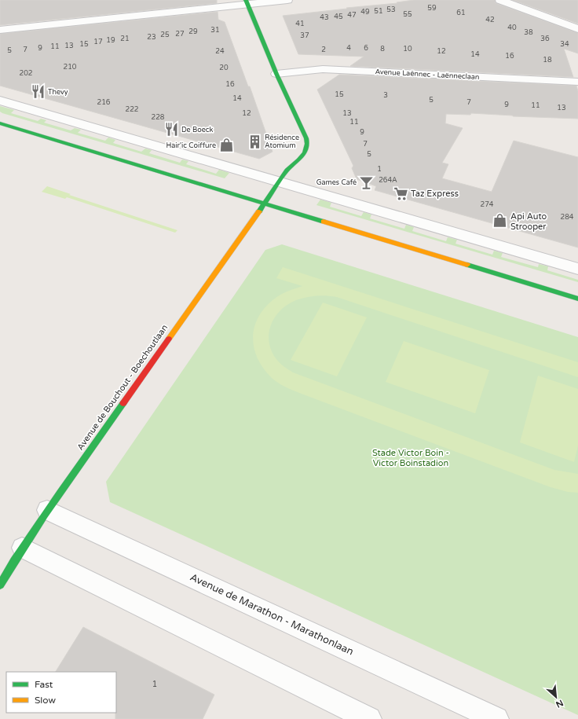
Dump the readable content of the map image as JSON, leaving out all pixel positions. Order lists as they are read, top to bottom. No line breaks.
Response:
{"streets":{"street":["Avenue Laënnec - Laënneclaan","Avenue de Bouchout - Boechoutlaan","Avenue de Marathon - Marathonlaan"]},"crossings":[["Avenue Laënnec - Laënneclaan","Avenue de Bouchout - Boechoutlaan"],["Avenue de Bouchout - Boechoutlaan","Avenue de Marathon - Marathonlaan"]],"parks":["Stade Victor Boin - Victor Boinstadion"],"places":{"restaurant":["Thevy","De Boeck"],"building":["Résidence Atomium"],"shop":["Hair'ic Coiffure","Api Auto Strooper"],"bar":["Games Café"],"supermarket":["Taz Express"]},"house_numbers":["59","53","51","49","61","55","47","45","43","42","41","40","31","29","38","27","25","37","23","21","36","19","17","15","34","13","11","9","4","6","8","10","7","2","5","24","12","14","16","18","210","20","202","16","15","3","14","5","216","7","9","11","13","222","12","13","228","11","9","7","5","1","264A","274","284","1"],"legend":["Fast","Slow"],"north":"bottom right"}
